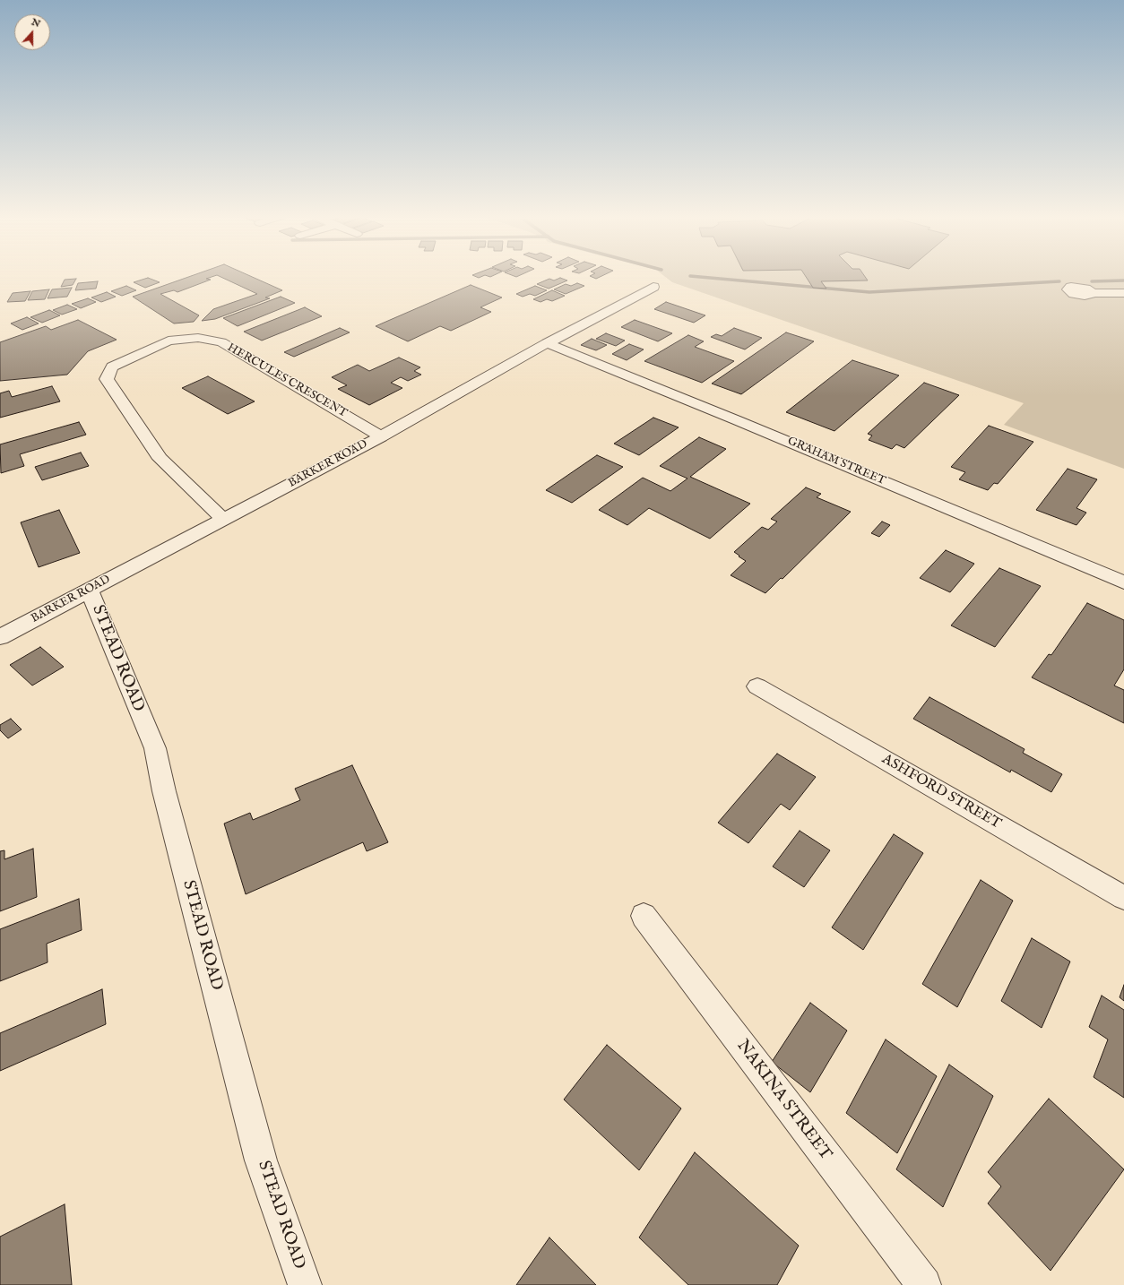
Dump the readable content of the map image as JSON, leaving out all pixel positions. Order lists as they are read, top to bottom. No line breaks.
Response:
{"streets":{"street":["HERCULES CRESCENT","GRAHAM STREET","BARKER ROAD","STEAD ROAD","ASHFORD STREET","NAKINA STREET"]},"crossings":[["HERCULES CRESCENT","BARKER ROAD"],["GRAHAM STREET","BARKER ROAD"],["BARKER ROAD","STEAD ROAD"]],"north":"top"}
